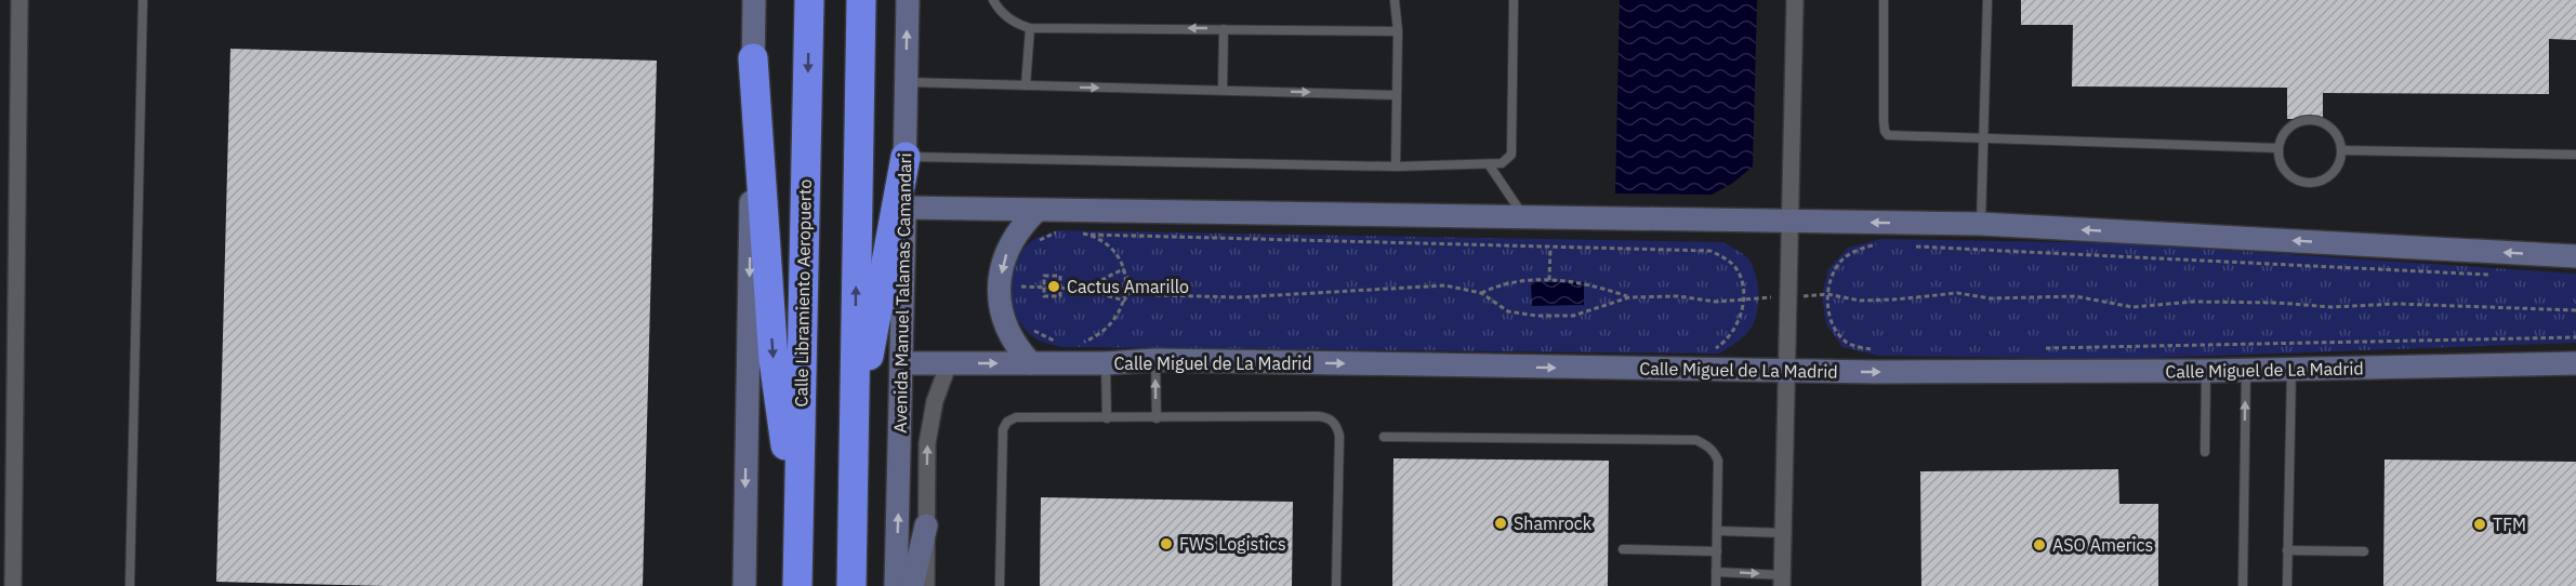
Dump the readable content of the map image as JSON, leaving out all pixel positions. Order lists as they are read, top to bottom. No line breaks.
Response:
{"streets":{"highway":["Calle Libramiento Aeropuerto"],"street":["Avenida Manuel Talamas Camandari","Calle Miguel de La Madrid"]},"crossings":[["Avenida Manuel Talamas Camandari","Calle Miguel de La Madrid"]],"places":["Cactus Amarillo","Shamrock","TFM","FWS Logistics","ASO Americs"]}
